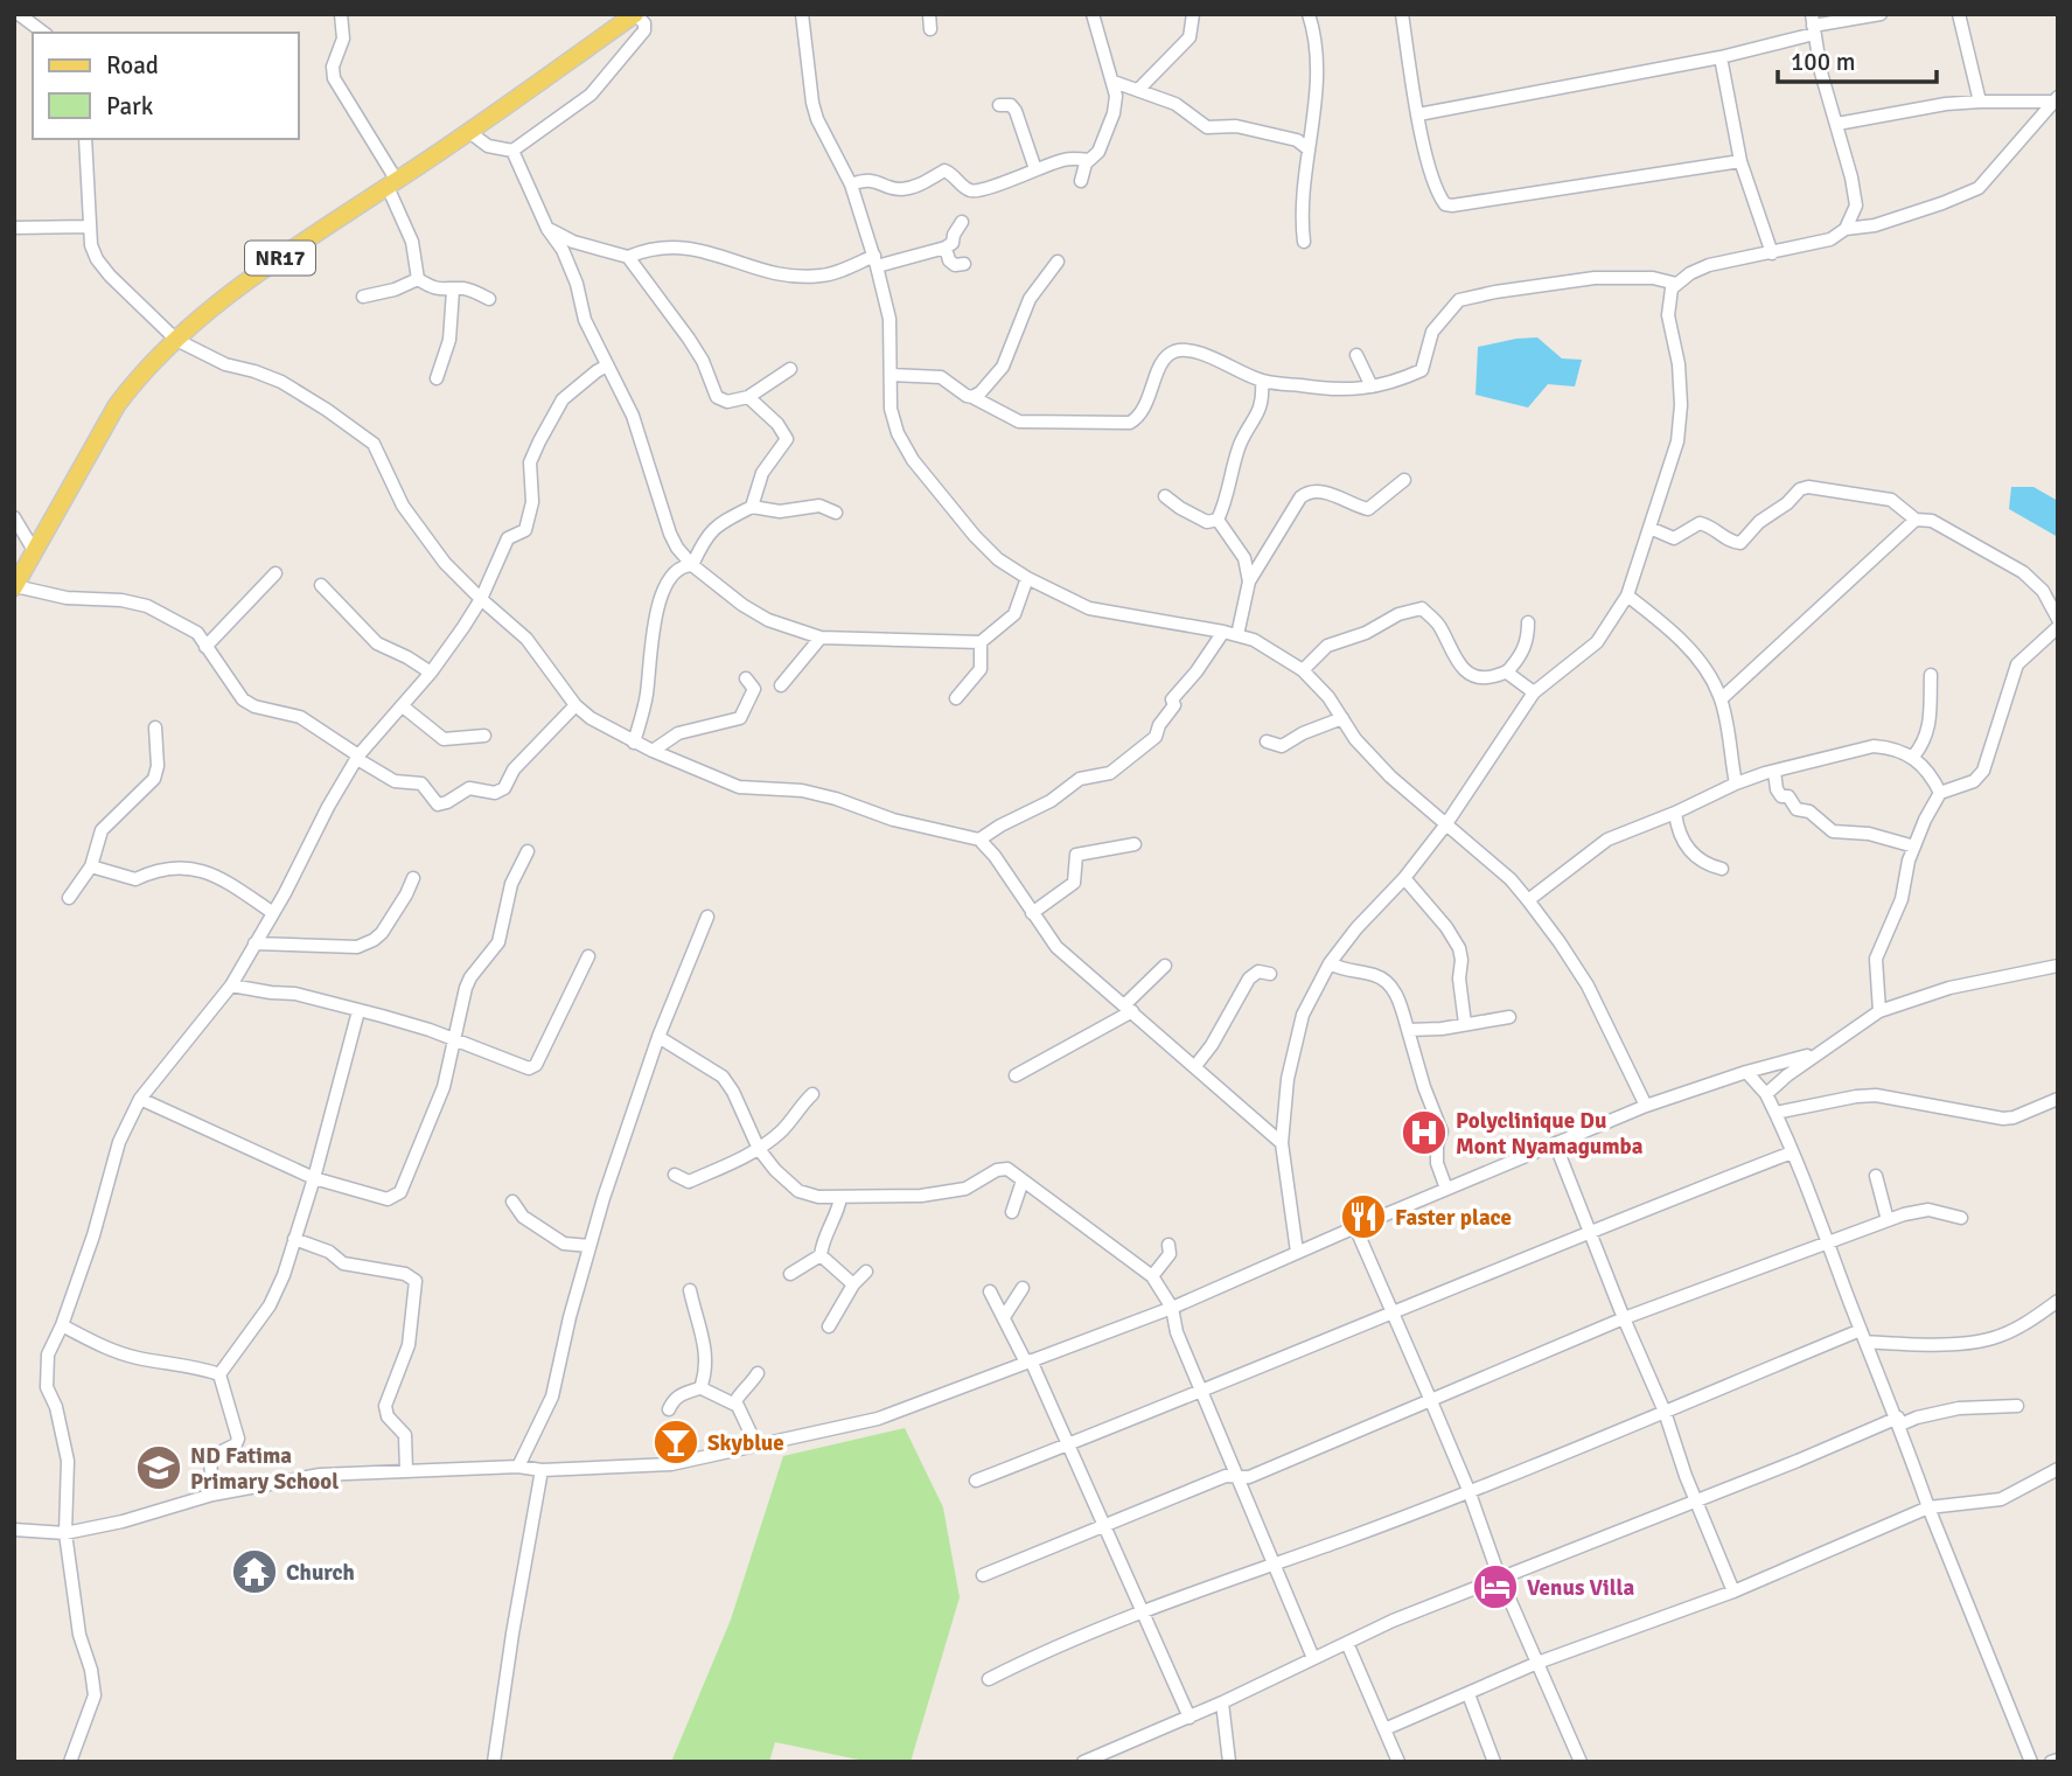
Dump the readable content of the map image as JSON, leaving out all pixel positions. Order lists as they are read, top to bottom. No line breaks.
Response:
{"streets":{"main road":["NR17"]},"places":{"hospital":["Polyclinique Du Mont Nyamagumba"],"restaurant":["Faster place"],"bar":["Skyblue"],"school or university":["ND Fatima Primary School"],"temple":["Church"],"hotel":["Venus Villa"]},"legend":["Road","Park"],"scale_bar":"100 m"}
